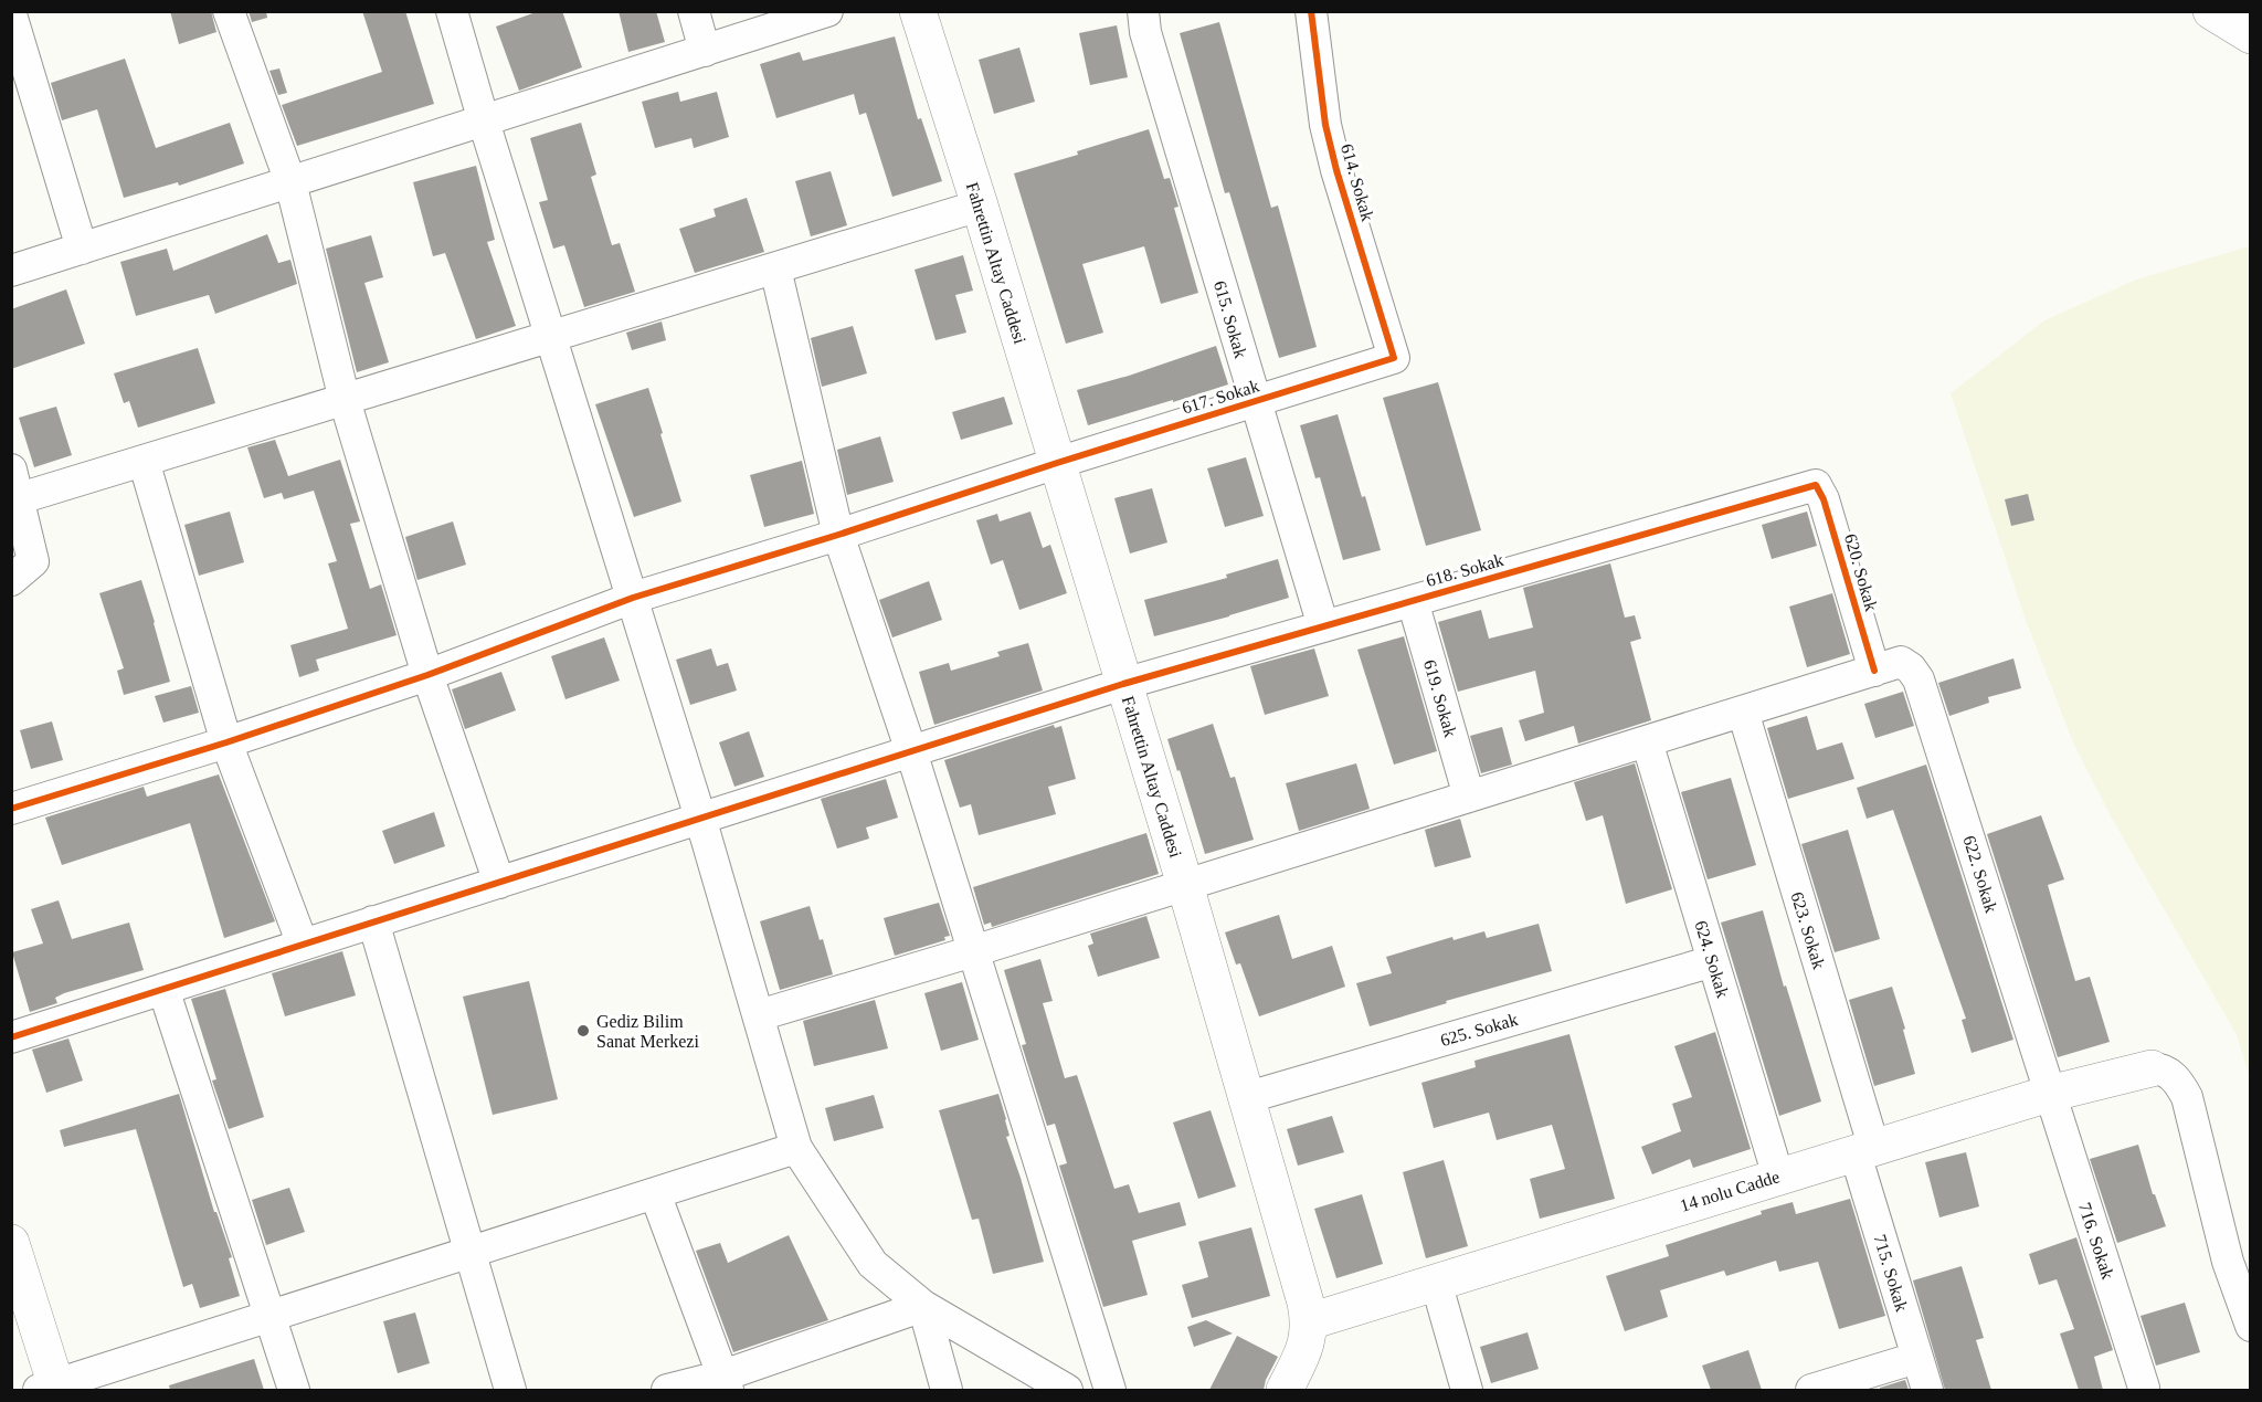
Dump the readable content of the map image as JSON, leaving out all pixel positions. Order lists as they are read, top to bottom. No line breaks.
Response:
{"streets":{"street":["614. Sokak","Fahrettin Altay Caddesi","615. Sokak","617. Sokak","618. Sokak","620. Sokak","619. Sokak","622. Sokak","623. Sokak","624. Sokak","625. Sokak","14 nolu Cadde","716. Sokak","715. Sokak"]},"crossings":[["614. Sokak","617. Sokak"],["Fahrettin Altay Caddesi","617. Sokak"],["Fahrettin Altay Caddesi","618. Sokak"],["Fahrettin Altay Caddesi","625. Sokak"],["Fahrettin Altay Caddesi","14 nolu Cadde"],["615. Sokak","617. Sokak"],["615. Sokak","618. Sokak"],["618. Sokak","620. Sokak"],["618. Sokak","619. Sokak"],["620. Sokak","622. Sokak"],["622. Sokak","14 nolu Cadde"],["622. Sokak","716. Sokak"],["623. Sokak","14 nolu Cadde"],["623. Sokak","715. Sokak"],["624. Sokak","625. Sokak"],["624. Sokak","14 nolu Cadde"],["14 nolu Cadde","716. Sokak"],["14 nolu Cadde","715. Sokak"]],"places":["Gediz Bilim Sanat Merkezi"]}
